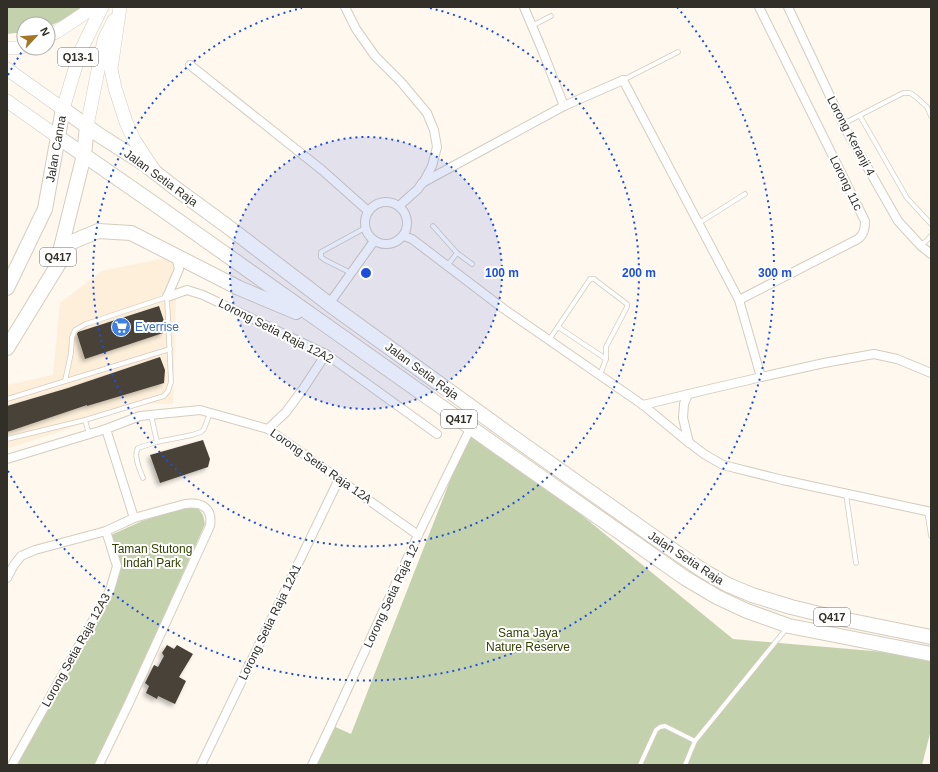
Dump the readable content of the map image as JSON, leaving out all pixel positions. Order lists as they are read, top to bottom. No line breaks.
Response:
{"streets":{"highway":["Jalan Canna","Jalan Setia Raja","Q417"],"main road":["Q13-1"],"street":["Lorong Keranji 4","Lorong 11c","Lorong Setia Raja 12A2","Lorong Setia Raja 12A","Lorong Setia Raja 12","Lorong Setia Raja 12A1","Lorong Setia Raja 12A3"]},"crossings":[["Jalan Canna","Q417"],["Jalan Setia Raja","Q417"],["Jalan Setia Raja","Lorong Setia Raja 12"],["Lorong Setia Raja 12A","Lorong Setia Raja 12"],["Lorong Setia Raja 12A","Lorong Setia Raja 12A1"]],"parks":["Taman Stutong Indah Park","Sama Jaya Nature Reserve"],"places":{"supermarket":["Everrise"]},"north":"top right","rings":["100 m","200 m","300 m"]}
